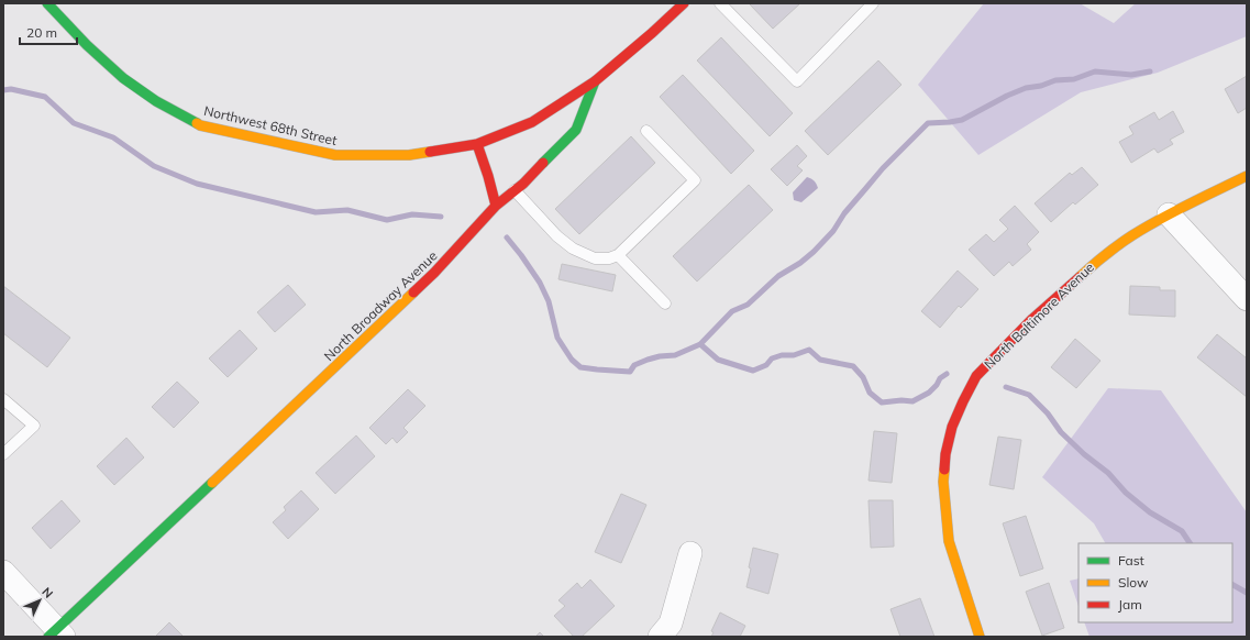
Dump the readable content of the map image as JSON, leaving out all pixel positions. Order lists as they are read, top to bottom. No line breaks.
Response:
{"streets":{"street":["Northwest 68th Street","North Broadway Avenue","North Baltimore Avenue"]},"legend":["Fast","Slow","Jam"],"scale_bar":"20 m","north":"top right"}
